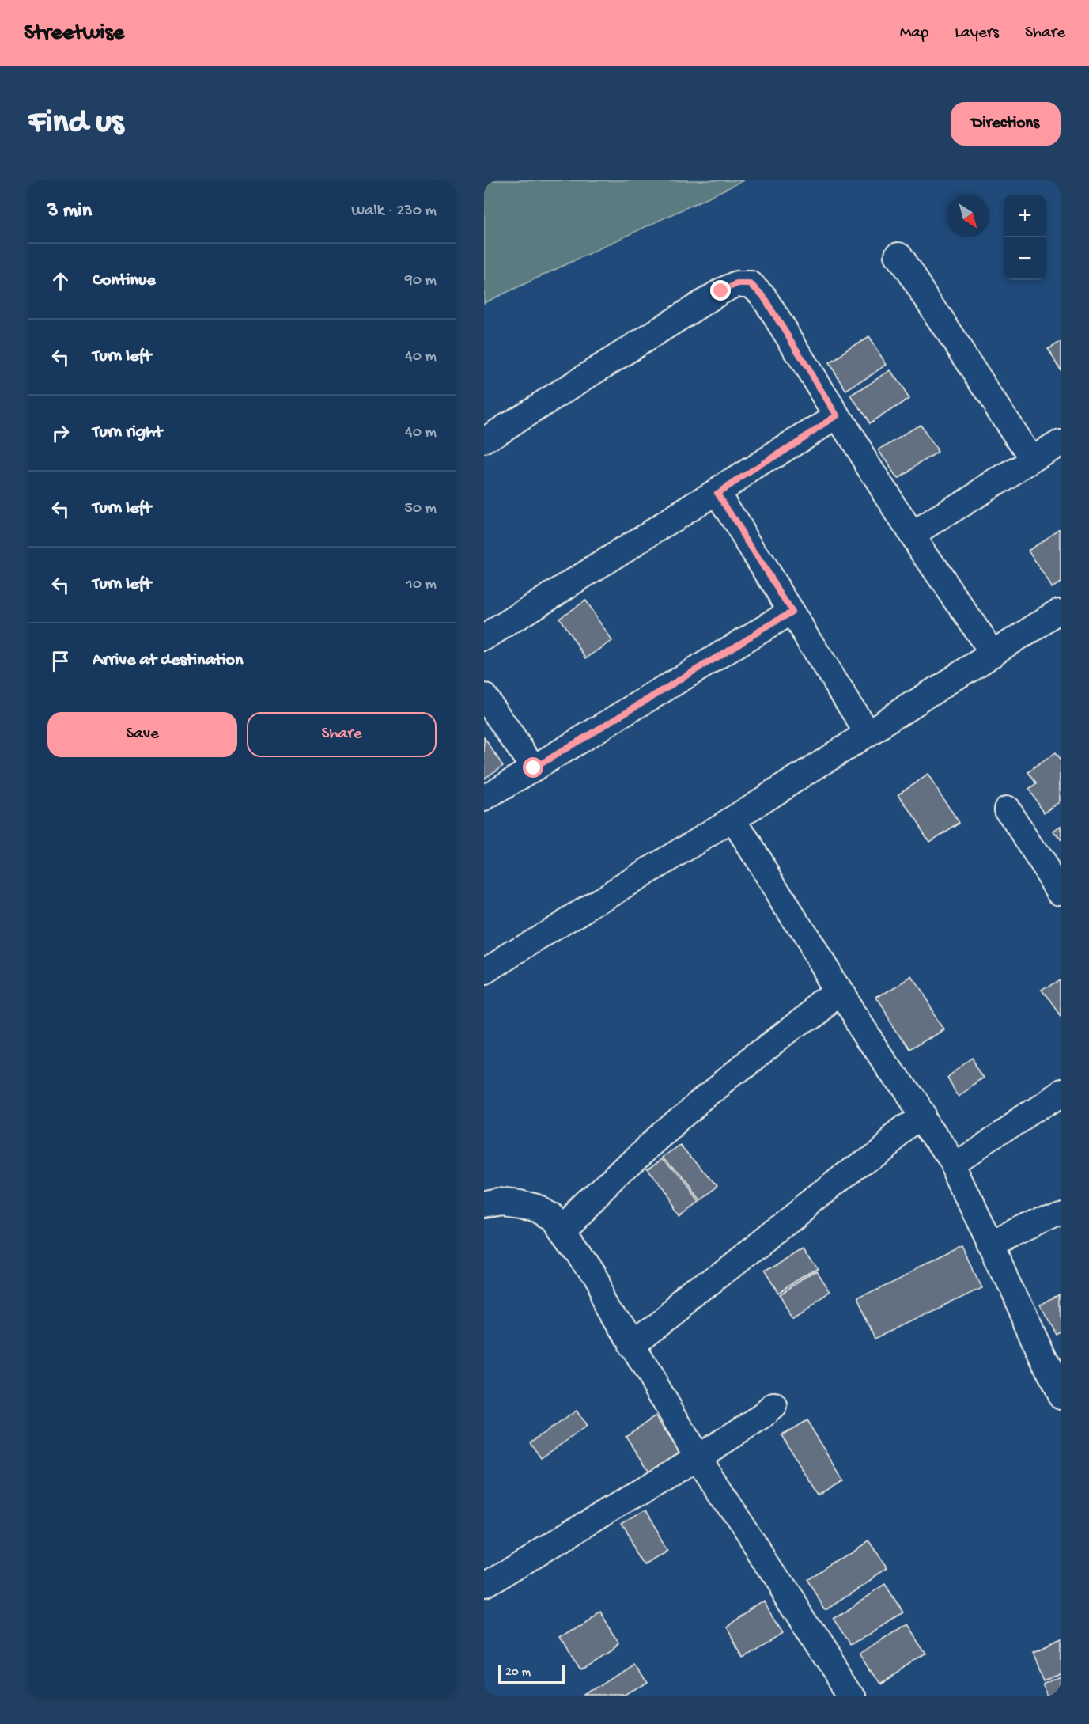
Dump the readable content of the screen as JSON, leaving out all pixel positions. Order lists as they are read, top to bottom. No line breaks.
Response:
{"scale_bar":"20 m","north":"bottom right","page":{"header":"Streetwise","nav":["Map","Layers","Share"],"buttons":["Directions",["Save","Share"]],"title":"Find us","heading":["3 min","Walk · 230 m"],"map_buttons":["+","−"],"list":[["Continue","90 m"],["Turn left","40 m"],["Turn right","40 m"],["Turn left","50 m"],["Turn left","10 m"],"Arrive at destination"],"scale":"20 m"}}
